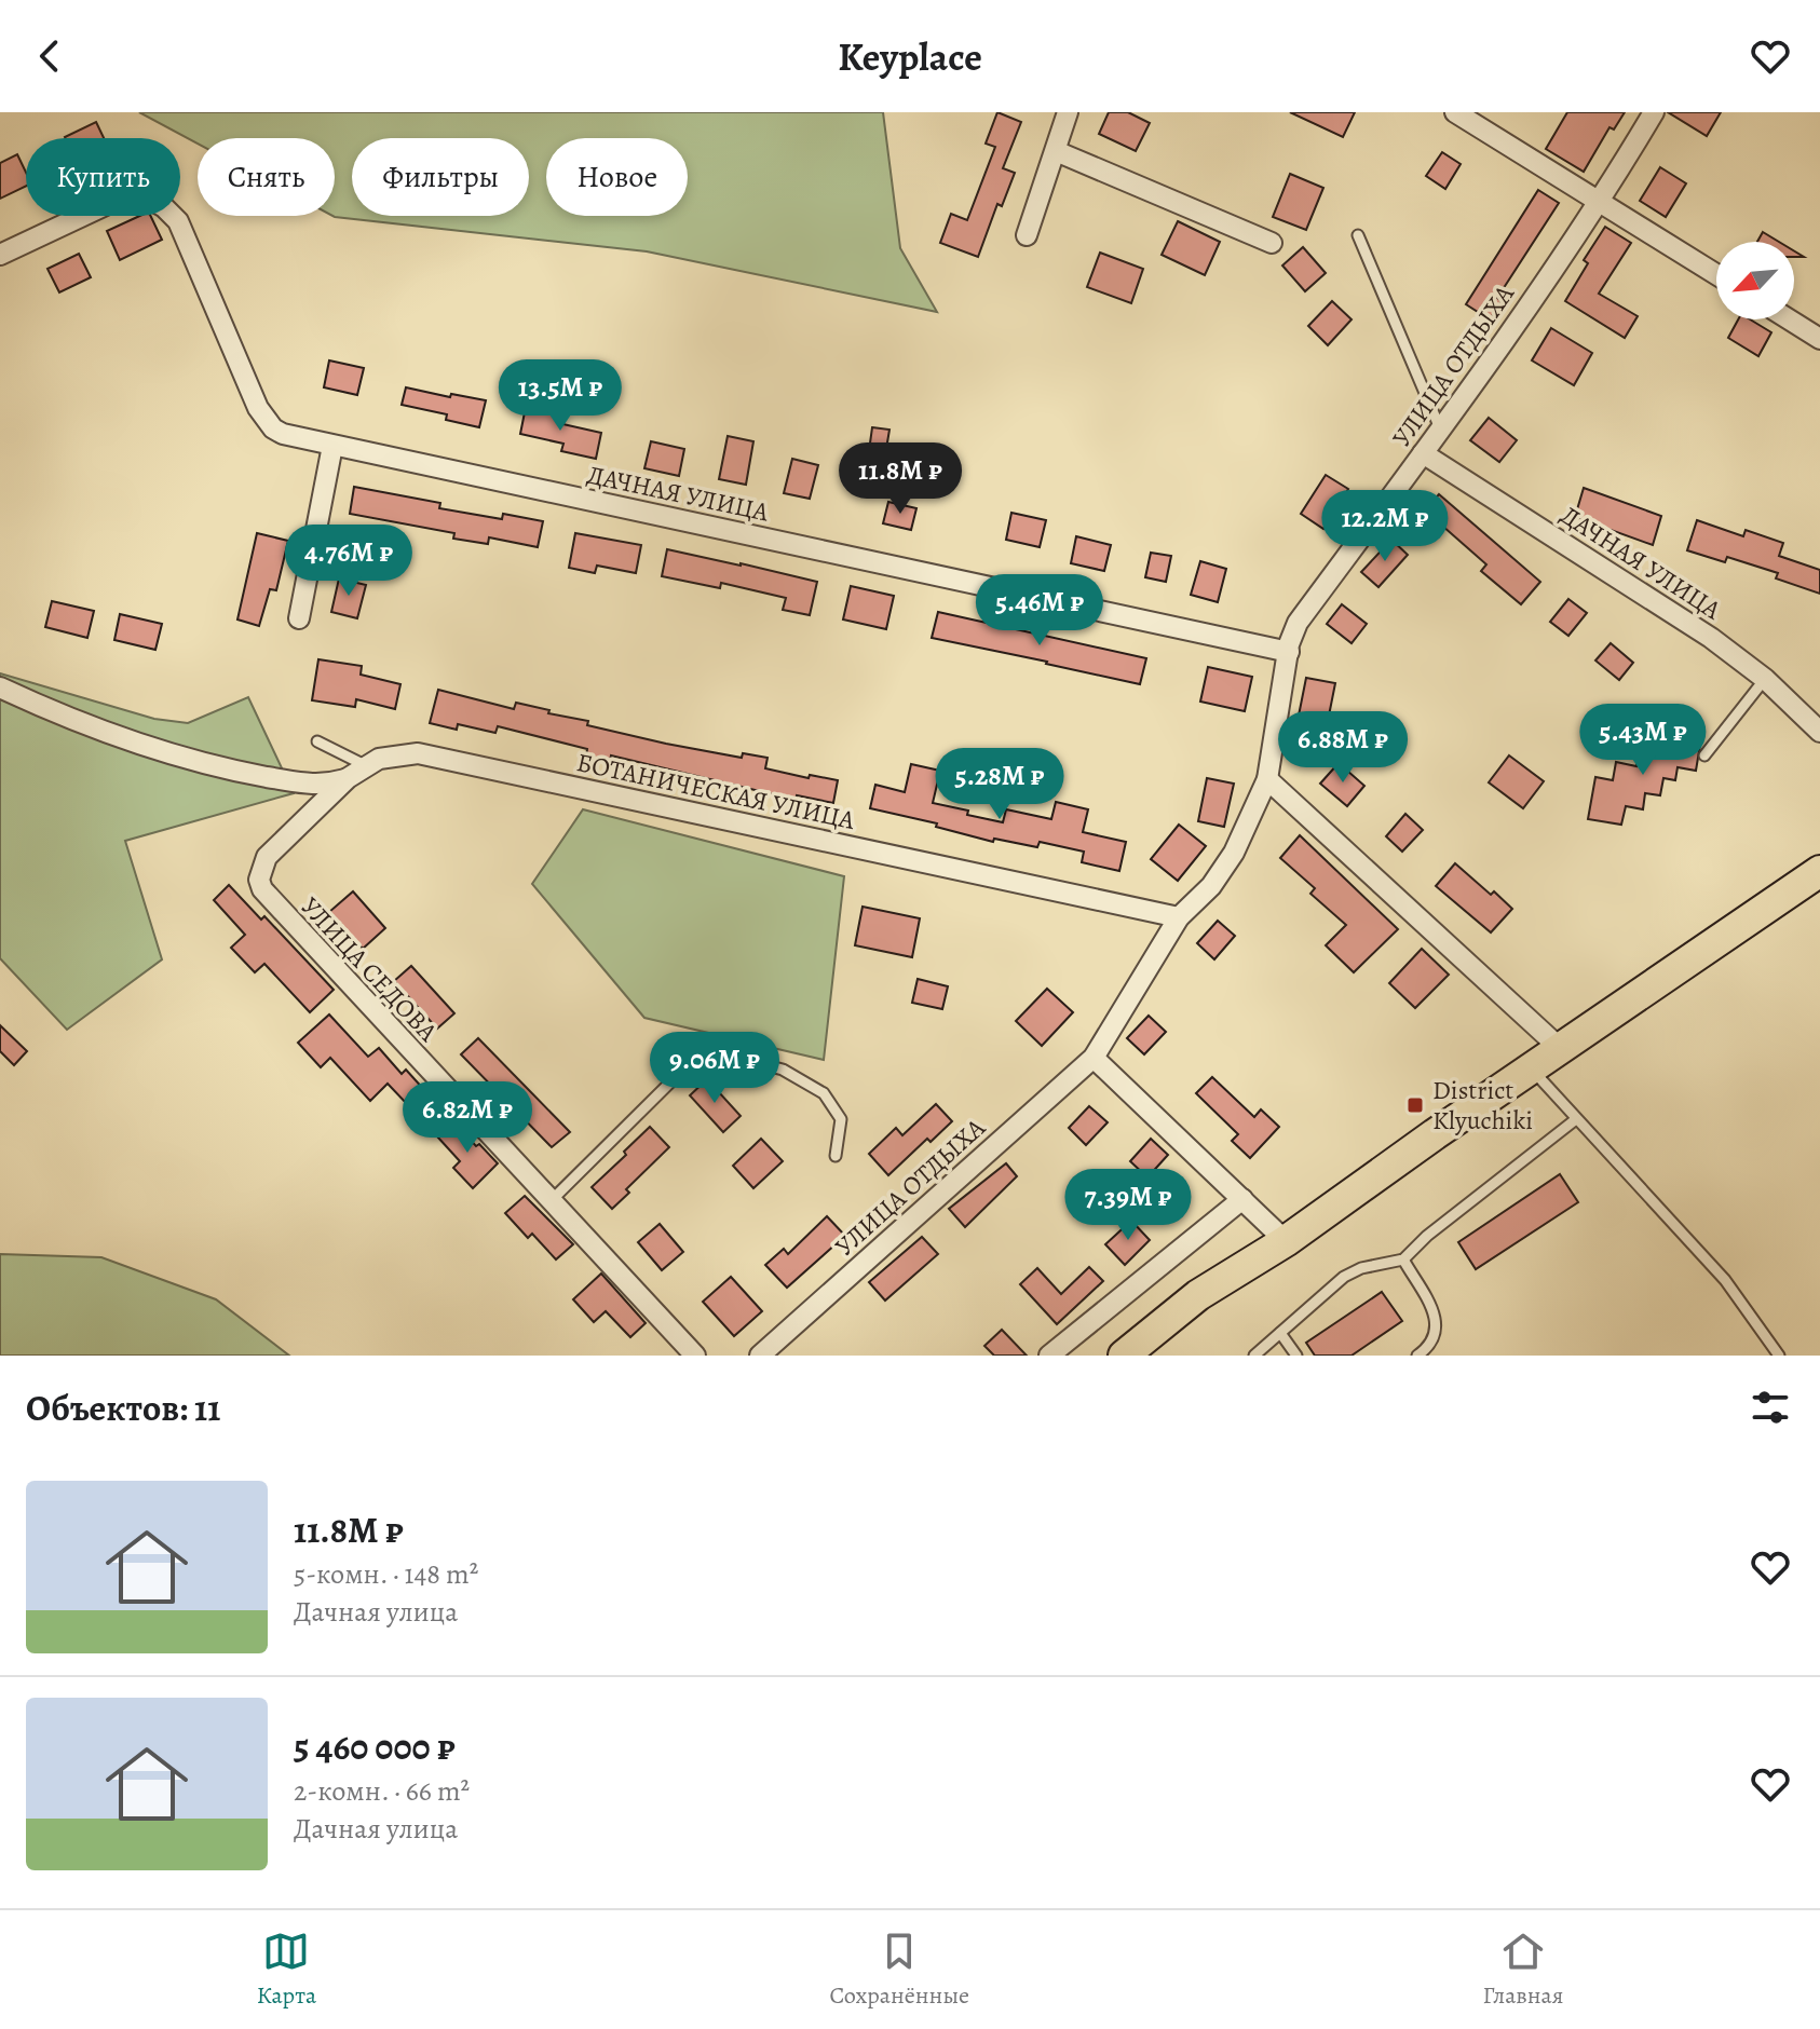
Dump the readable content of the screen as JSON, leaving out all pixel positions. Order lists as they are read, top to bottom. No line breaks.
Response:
{"streets":{"street":["УЛИЦА ОТДЫХА","ДАЧНАЯ УЛИЦА","БОТАНИЧЕСКАЯ УЛИЦА","УЛИЦА СЕДОВА"]},"crossings":[["УЛИЦА ОТДЫХА","ДАЧНАЯ УЛИЦА"],["УЛИЦА ОТДЫХА","БОТАНИЧЕСКАЯ УЛИЦА"],["БОТАНИЧЕСКАЯ УЛИЦА","УЛИЦА СЕДОВА"]],"places":{"transit":["District Klyuchiki"]},"north":"bottom left","page":{"header":"Keyplace","chip":["Купить","Снять","Фильтры","Новое"],"price":["13.5M ₽","11.8M ₽","12.2M ₽","4.76M ₽","5.46M ₽","5.43M ₽","6.88M ₽","5.28M ₽","9.06M ₽","6.82M ₽","7.39M ₽"],"heading":"Объектов: 11","list":[{"name":"11.8M ₽","note":"5-комн. · 148 m² · Дачная улица"},{"name":"5 460 000 ₽","note":"2-комн. · 66 m² · Дачная улица"}],"tabs":["Карта","Сохранённые","Главная"]}}
